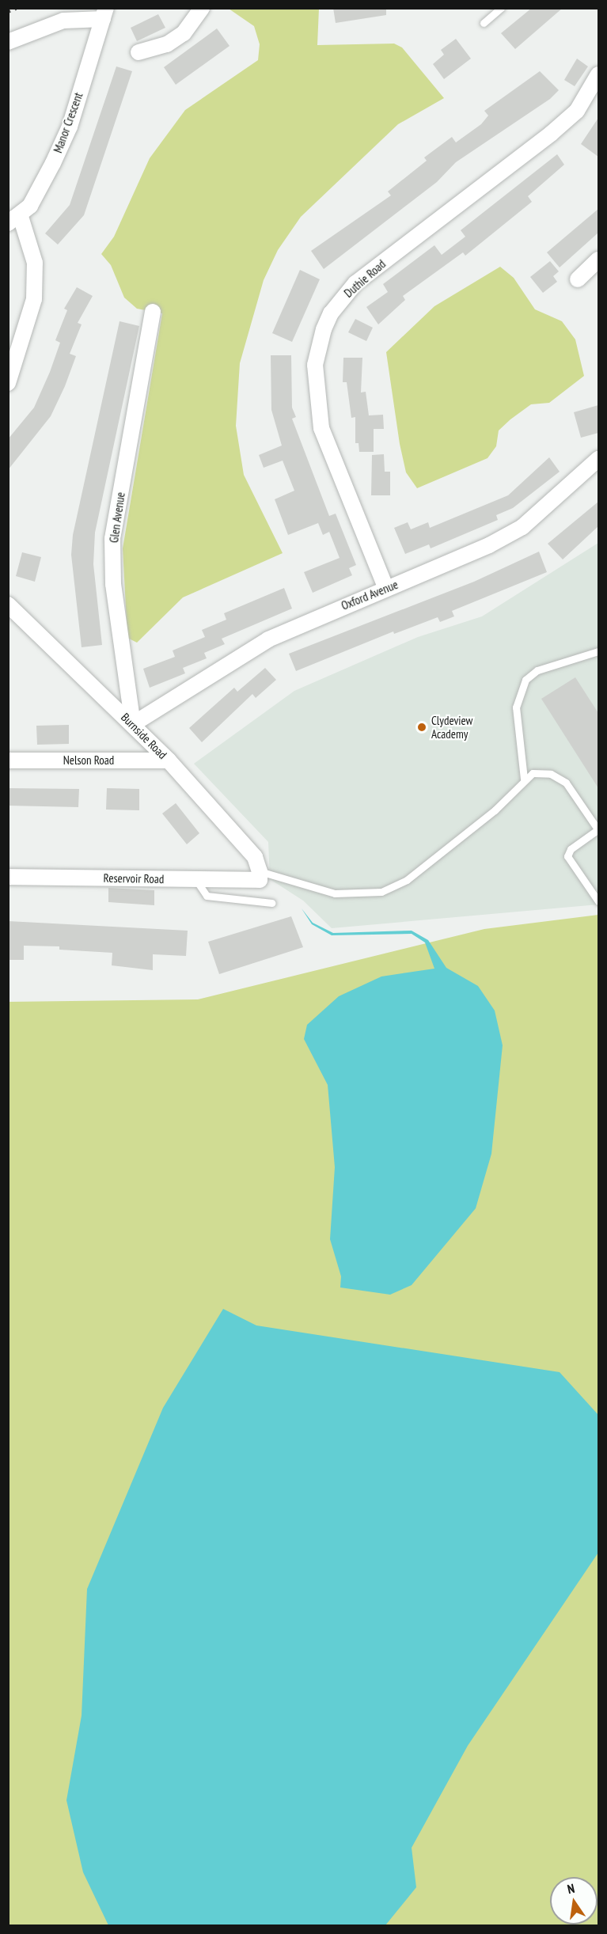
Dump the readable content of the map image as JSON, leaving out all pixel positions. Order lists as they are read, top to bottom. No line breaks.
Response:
{"streets":{"street":["Manor Crescent","Duthie Road","Glen Avenue","Oxford Avenue","Burnside Road","Nelson Road","Reservoir Road"]},"crossings":[["Duthie Road","Oxford Avenue"],["Glen Avenue","Oxford Avenue"],["Glen Avenue","Burnside Road"],["Oxford Avenue","Burnside Road"],["Burnside Road","Nelson Road"],["Burnside Road","Reservoir Road"]],"places":["Clydeview Academy"],"north":"top"}
